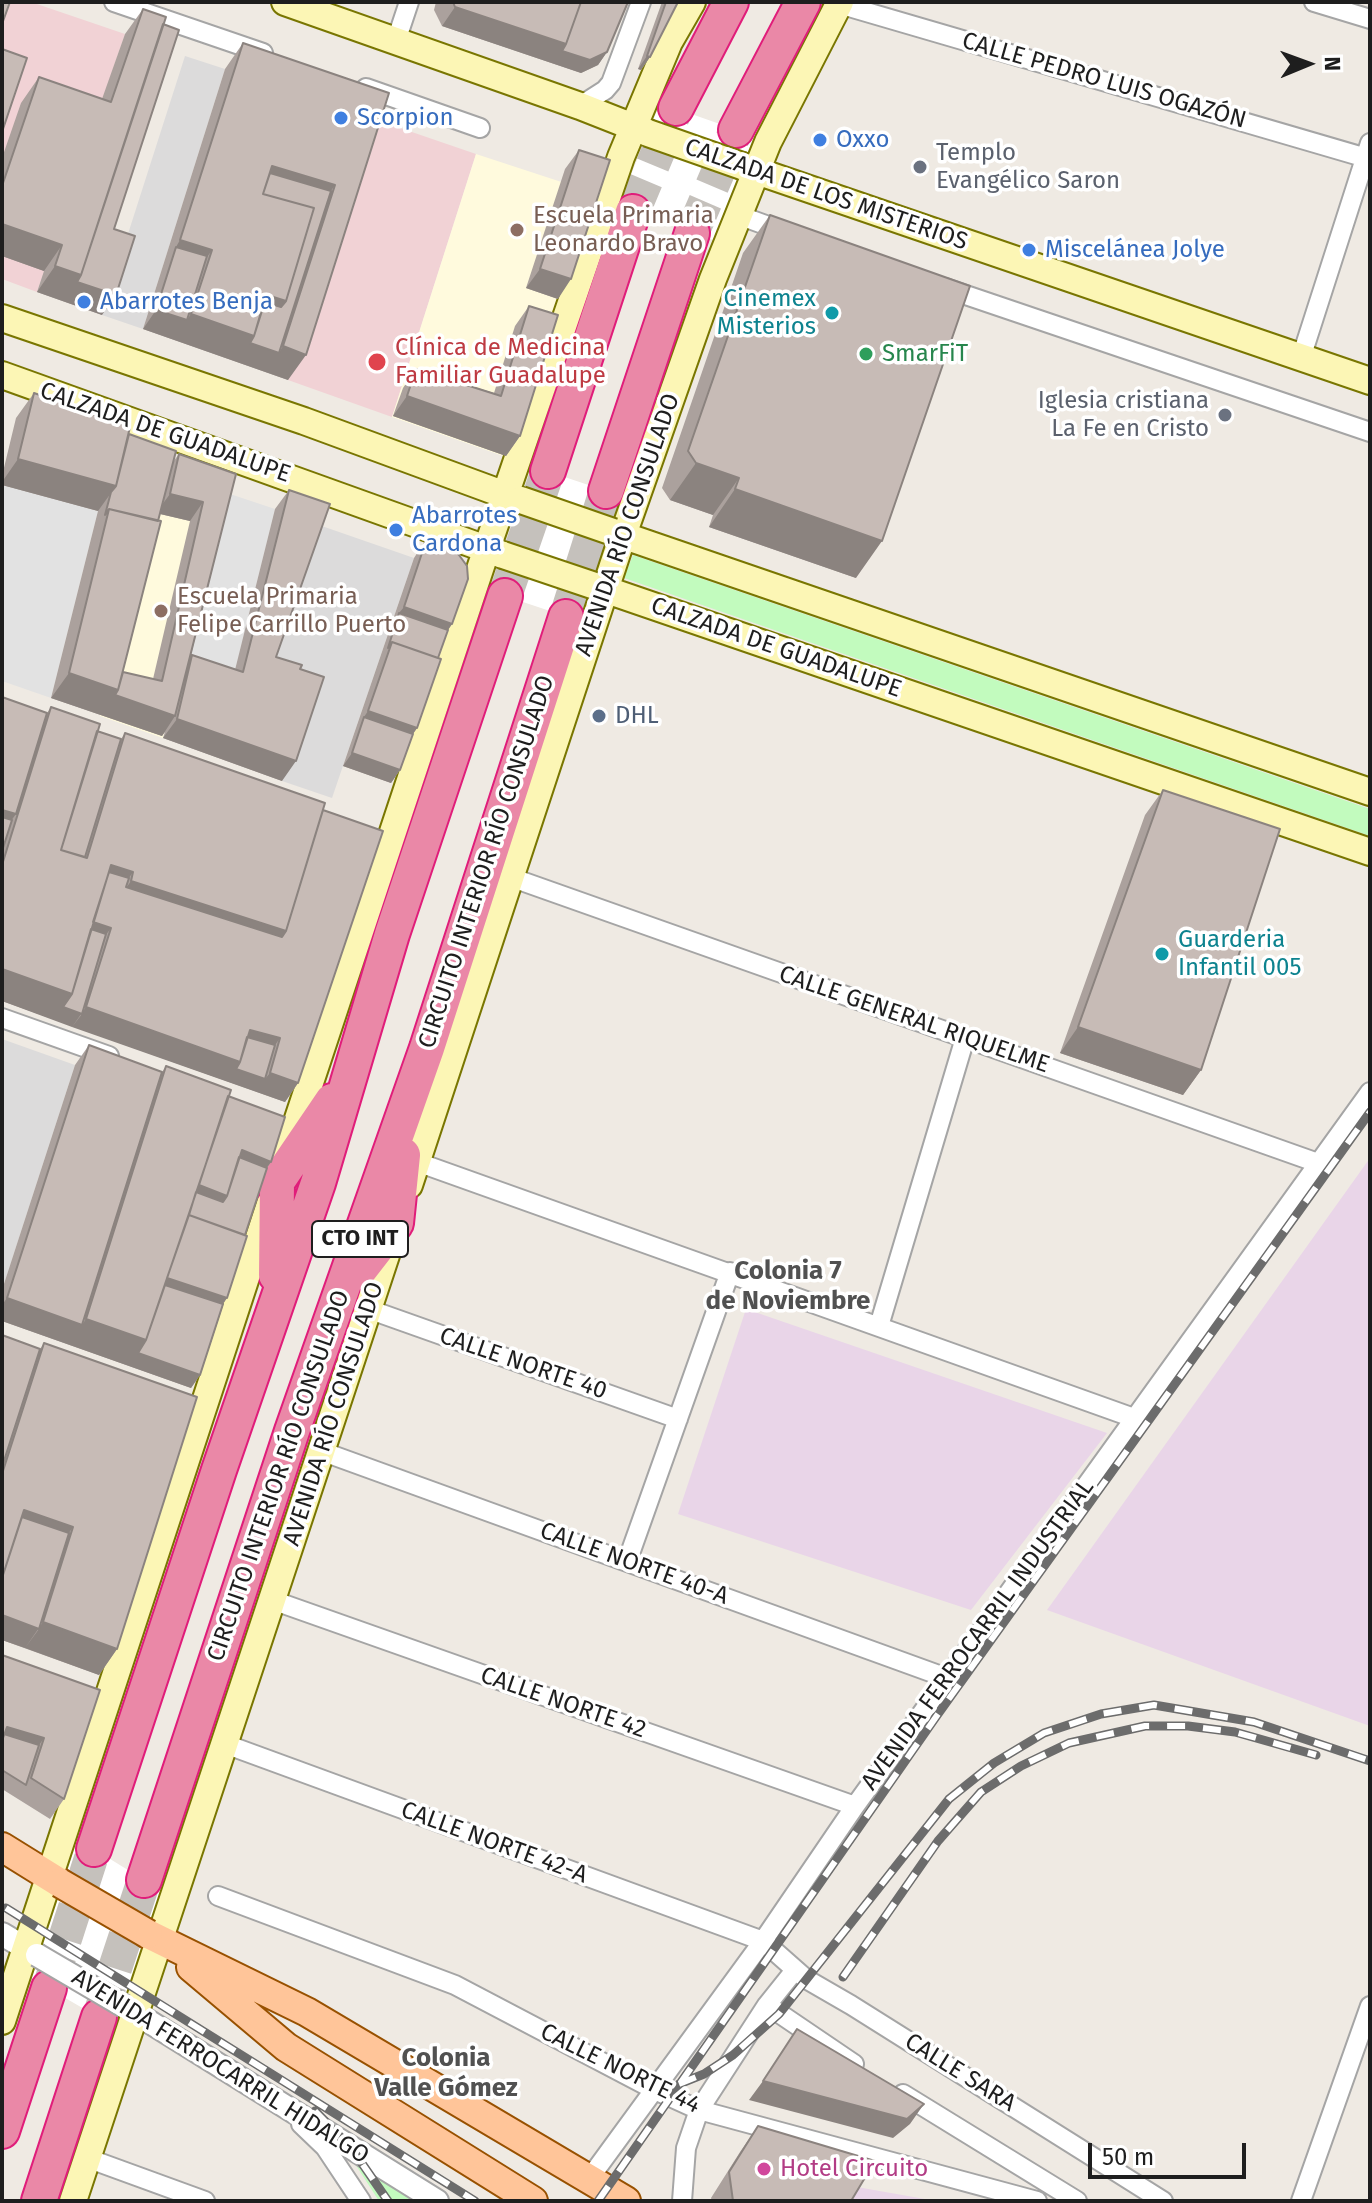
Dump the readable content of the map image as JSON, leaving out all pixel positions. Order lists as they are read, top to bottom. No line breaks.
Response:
{"streets":{"highway":["CIRCUITO INTERIOR RÍO CONSULADO","CTO INT"],"main road":["CALZADA DE LOS MISTERIOS","CALZADA DE GUADALUPE","AVENIDA RÍO CONSULADO"],"street":["CALLE PEDRO LUIS OGAZÓN","CALLE GENERAL RIQUELME","CALLE NORTE 40","CALLE NORTE 40-A","AVENIDA FERROCARRIL INDUSTRIAL","CALLE NORTE 42","CALLE NORTE 42-A","AVENIDA FERROCARRIL HIDALGO","CALLE NORTE 44","CALLE SARA"]},"crossings":[["CALLE PEDRO LUIS OGAZÓN","AVENIDA RÍO CONSULADO"],["CALZADA DE LOS MISTERIOS","AVENIDA RÍO CONSULADO"],["CALZADA DE GUADALUPE","AVENIDA RÍO CONSULADO"],["AVENIDA RÍO CONSULADO","CIRCUITO INTERIOR RÍO CONSULADO"],["AVENIDA RÍO CONSULADO","CALLE GENERAL RIQUELME"],["AVENIDA RÍO CONSULADO","CTO INT"],["AVENIDA RÍO CONSULADO","CALLE NORTE 40"],["AVENIDA RÍO CONSULADO","CALLE NORTE 40-A"],["AVENIDA RÍO CONSULADO","CALLE NORTE 42"],["AVENIDA RÍO CONSULADO","CALLE NORTE 42-A"],["AVENIDA RÍO CONSULADO","AVENIDA FERROCARRIL HIDALGO"],["CIRCUITO INTERIOR RÍO CONSULADO","CALLE NORTE 40"],["CALLE GENERAL RIQUELME","AVENIDA FERROCARRIL INDUSTRIAL"],["CTO INT","AVENIDA FERROCARRIL HIDALGO"],["CALLE NORTE 40-A","AVENIDA FERROCARRIL INDUSTRIAL"],["AVENIDA FERROCARRIL INDUSTRIAL","CALLE NORTE 42"],["AVENIDA FERROCARRIL INDUSTRIAL","CALLE NORTE 42-A"],["AVENIDA FERROCARRIL INDUSTRIAL","CALLE NORTE 44"],["AVENIDA FERROCARRIL INDUSTRIAL","CALLE SARA"],["CALLE NORTE 42-A","CALLE SARA"]],"districts":["Colonia 7 de Noviembre","Colonia Valle Gómez"],"places":["Scorpion","Oxxo","Templo Evangélico Saron","Escuela Primaria Leonardo Bravo","Miscelánea Jolye","Abarrotes Benja","Cinemex Misterios","SmarFiT","Clínica de Medicina Familiar Guadalupe","Iglesia cristiana La Fe en Cristo","Abarrotes Cardona","Escuela Primaria Felipe Carrillo Puerto","DHL","Guarderia Infantil 005","Hotel Circuito"],"scale_bar":"50 m","north":"right"}
